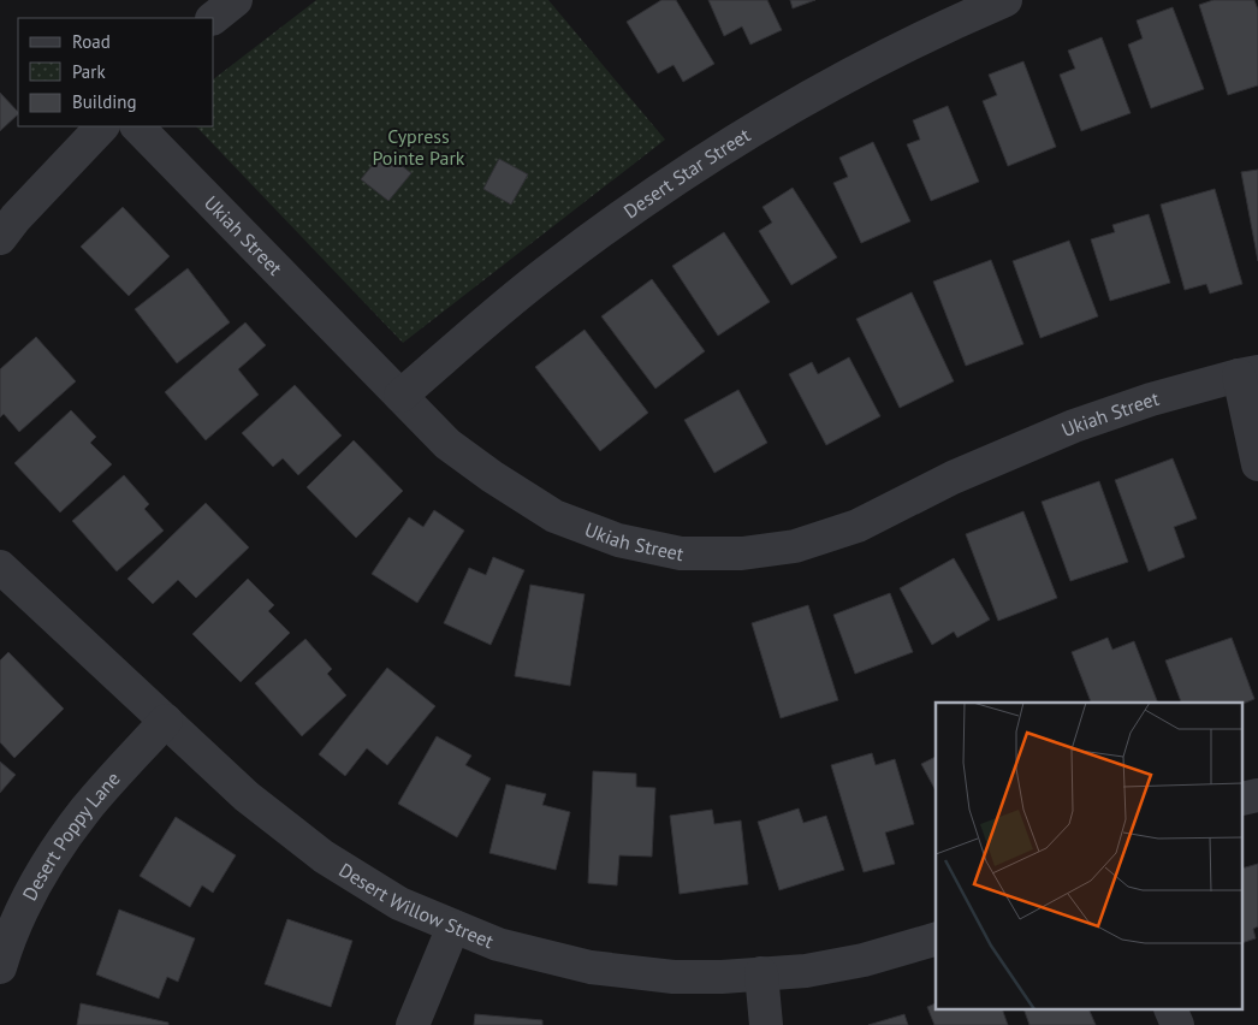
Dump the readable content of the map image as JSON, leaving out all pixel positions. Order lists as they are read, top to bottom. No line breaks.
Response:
{"streets":{"street":["Desert Star Street","Ukiah Street","Desert Poppy Lane","Desert Willow Street"]},"crossings":[["Desert Star Street","Ukiah Street"],["Desert Poppy Lane","Desert Willow Street"]],"parks":["Cypress Pointe Park"],"legend":["Road","Park","Building"]}
